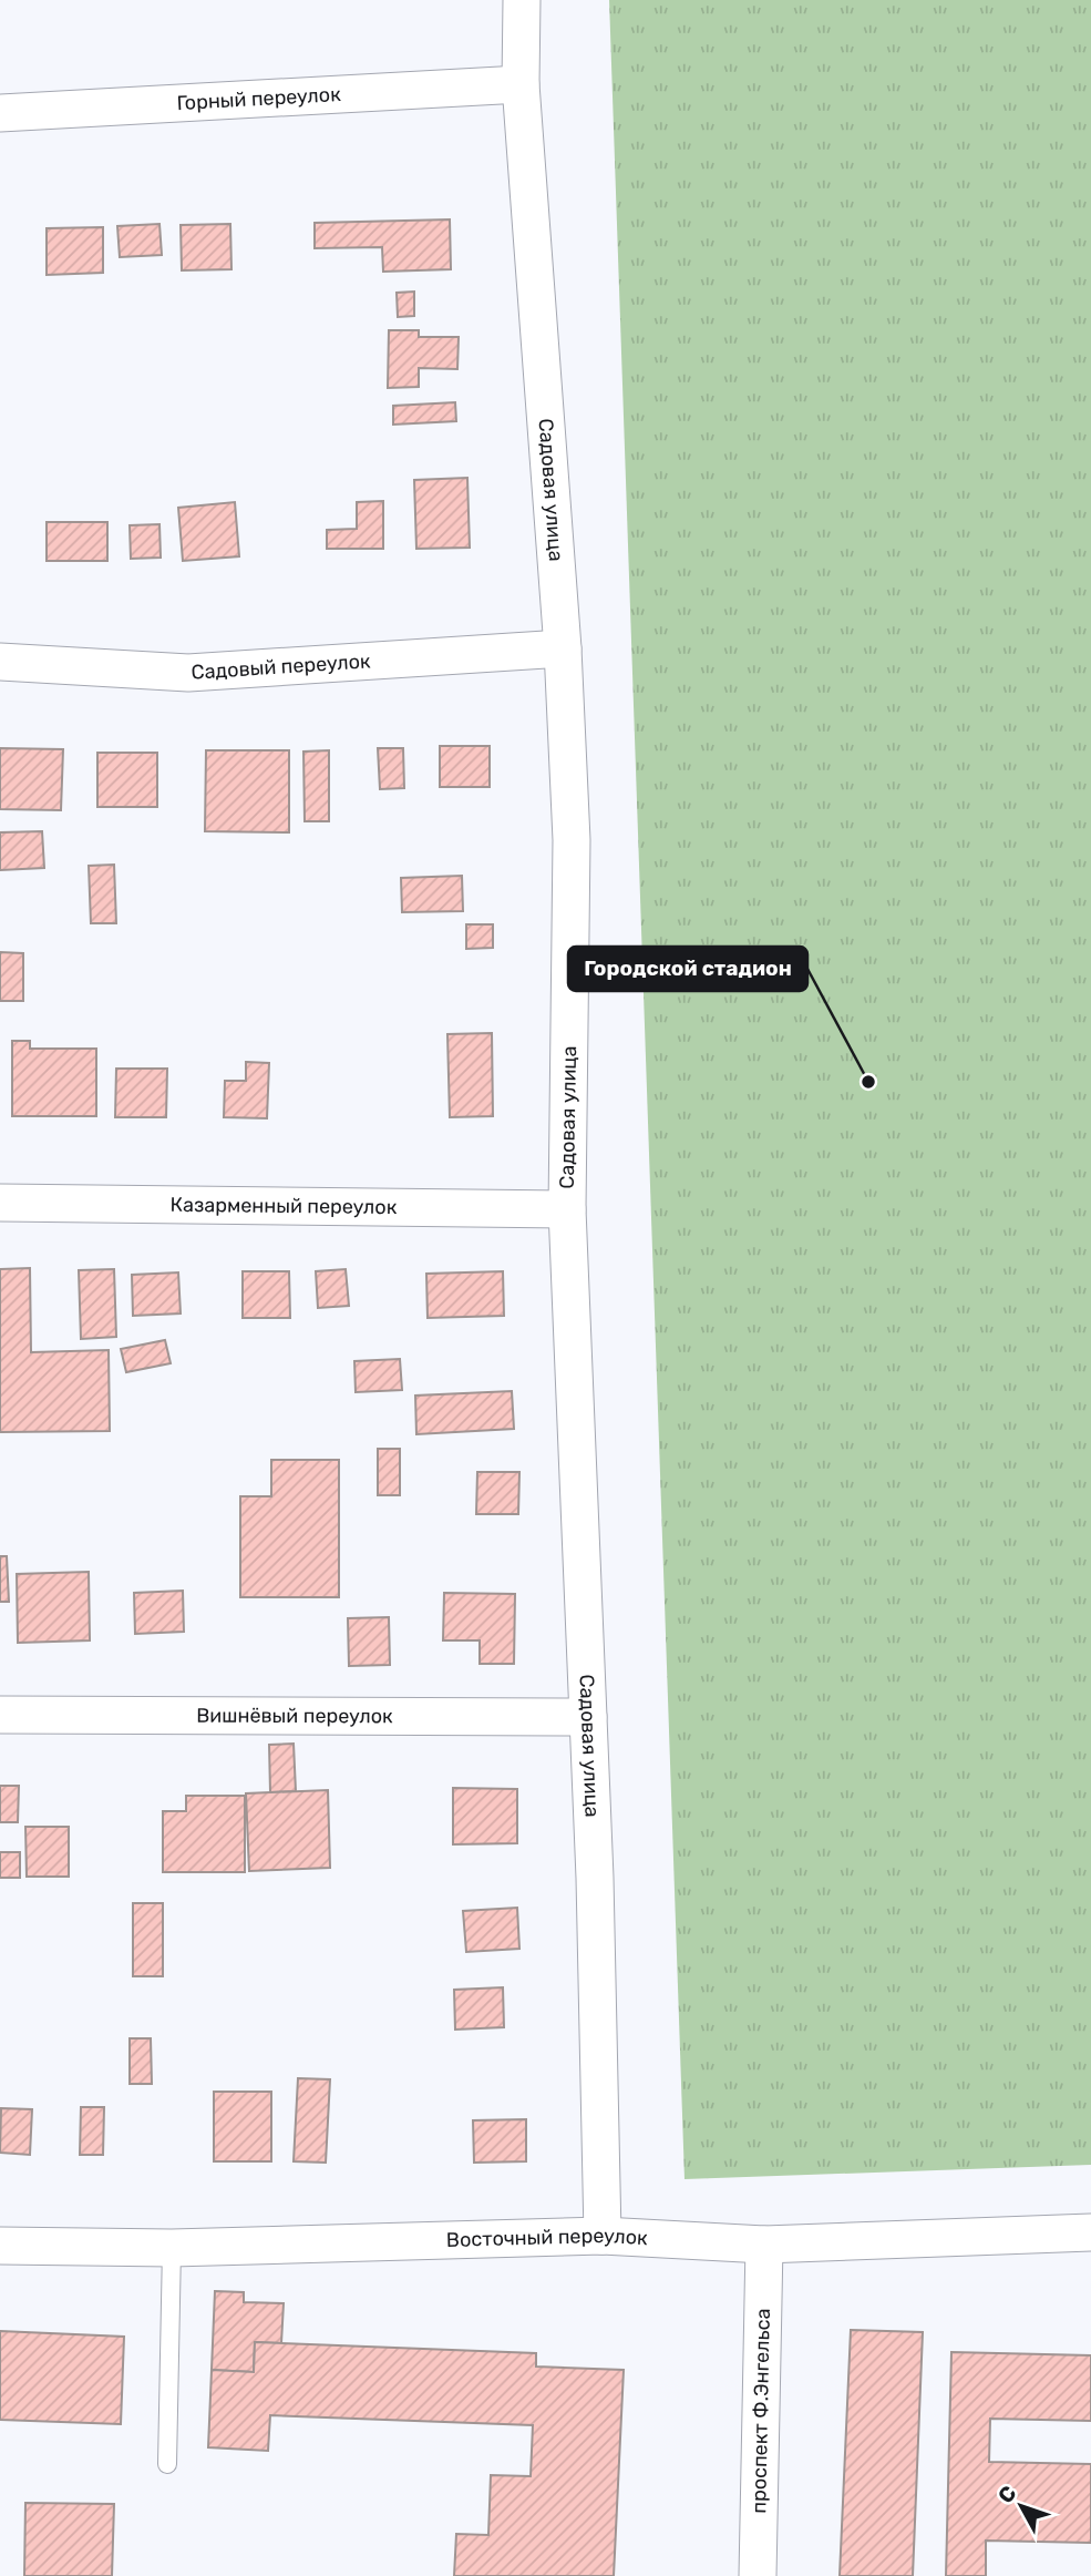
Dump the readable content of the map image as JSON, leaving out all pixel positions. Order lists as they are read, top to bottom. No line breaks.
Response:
{"streets":{"street":["Горный переулок","Садовая улица","Садовый переулок","Казарменный переулок","Вишнёвый переулок","Восточный переулок","проспект Ф.Энгельса"]},"crossings":[["Горный переулок","Садовая улица"],["Садовая улица","Садовый переулок"],["Садовая улица","Казарменный переулок"],["Садовая улица","Вишнёвый переулок"],["Садовая улица","Восточный переулок"],["Восточный переулок","проспект Ф.Энгельса"]],"places":["Городской стадион"],"north":"top left"}
